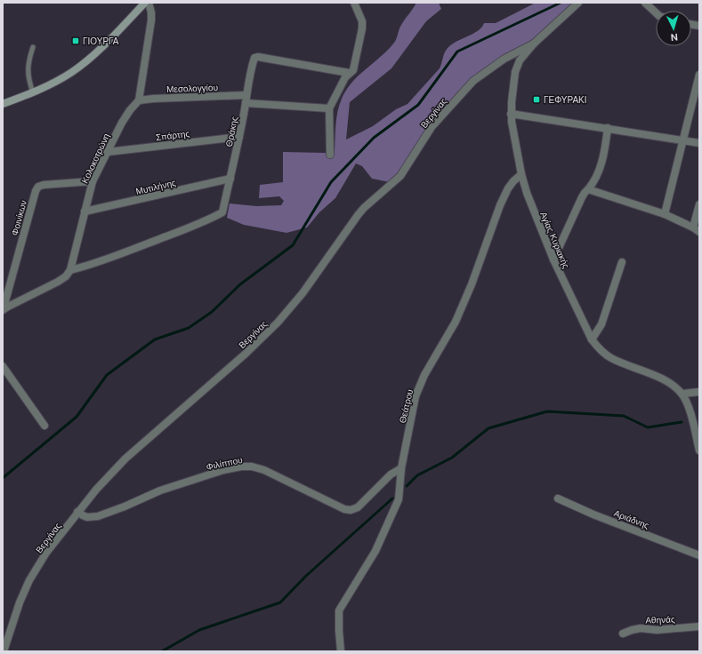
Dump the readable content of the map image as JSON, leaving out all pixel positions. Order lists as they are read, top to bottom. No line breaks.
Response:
{"streets":{"street":["Μεσολογγίου","Βεργίνας","Θράκης","Σπάρτης","Κολοκοτρώνη","Μυτιλήνης","Φοινίκων","Αγίας Κυριακής","Θεάτρου","Φιλίππου","Αριάδνης","Αθηνάς"]},"crossings":[["Μεσολογγίου","Θράκης"],["Μεσολογγίου","Κολοκοτρώνη"],["Βεργίνας","Αγίας Κυριακής"],["Βεργίνας","Φιλίππου"],["Θράκης","Σπάρτης"],["Θράκης","Κολοκοτρώνη"],["Θράκης","Μυτιλήνης"],["Σπάρτης","Κολοκοτρώνη"],["Κολοκοτρώνη","Μυτιλήνης"],["Κολοκοτρώνη","Φοινίκων"],["Αγίας Κυριακής","Θεάτρου"],["Θεάτρου","Φιλίππου"]],"places":{"transit":["ΓΙΟΥΡΓΑ","ΓΕΦΥΡΑΚΙ"]},"north":"bottom"}
